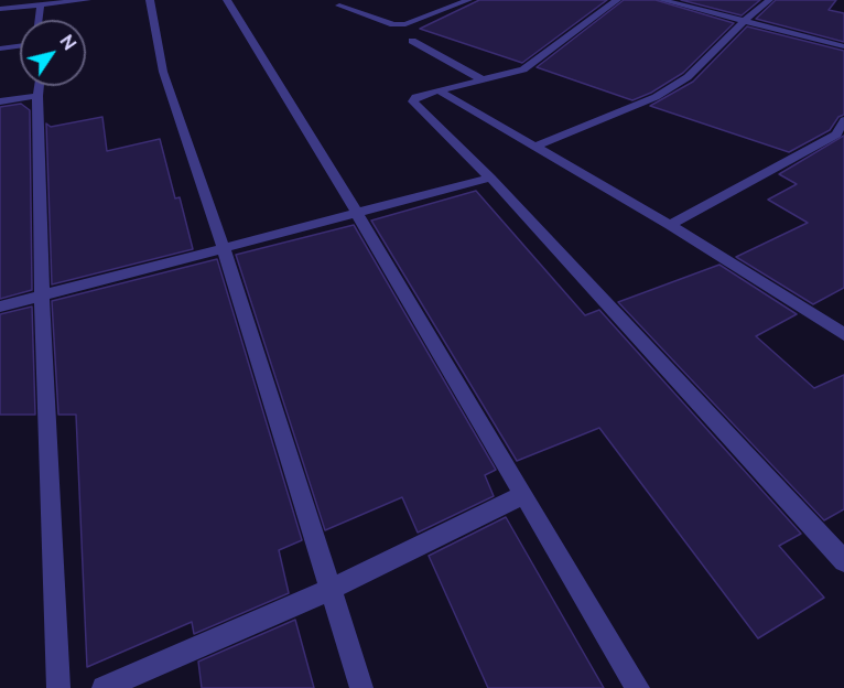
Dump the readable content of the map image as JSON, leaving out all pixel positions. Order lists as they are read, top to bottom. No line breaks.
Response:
{"north":"top right"}
